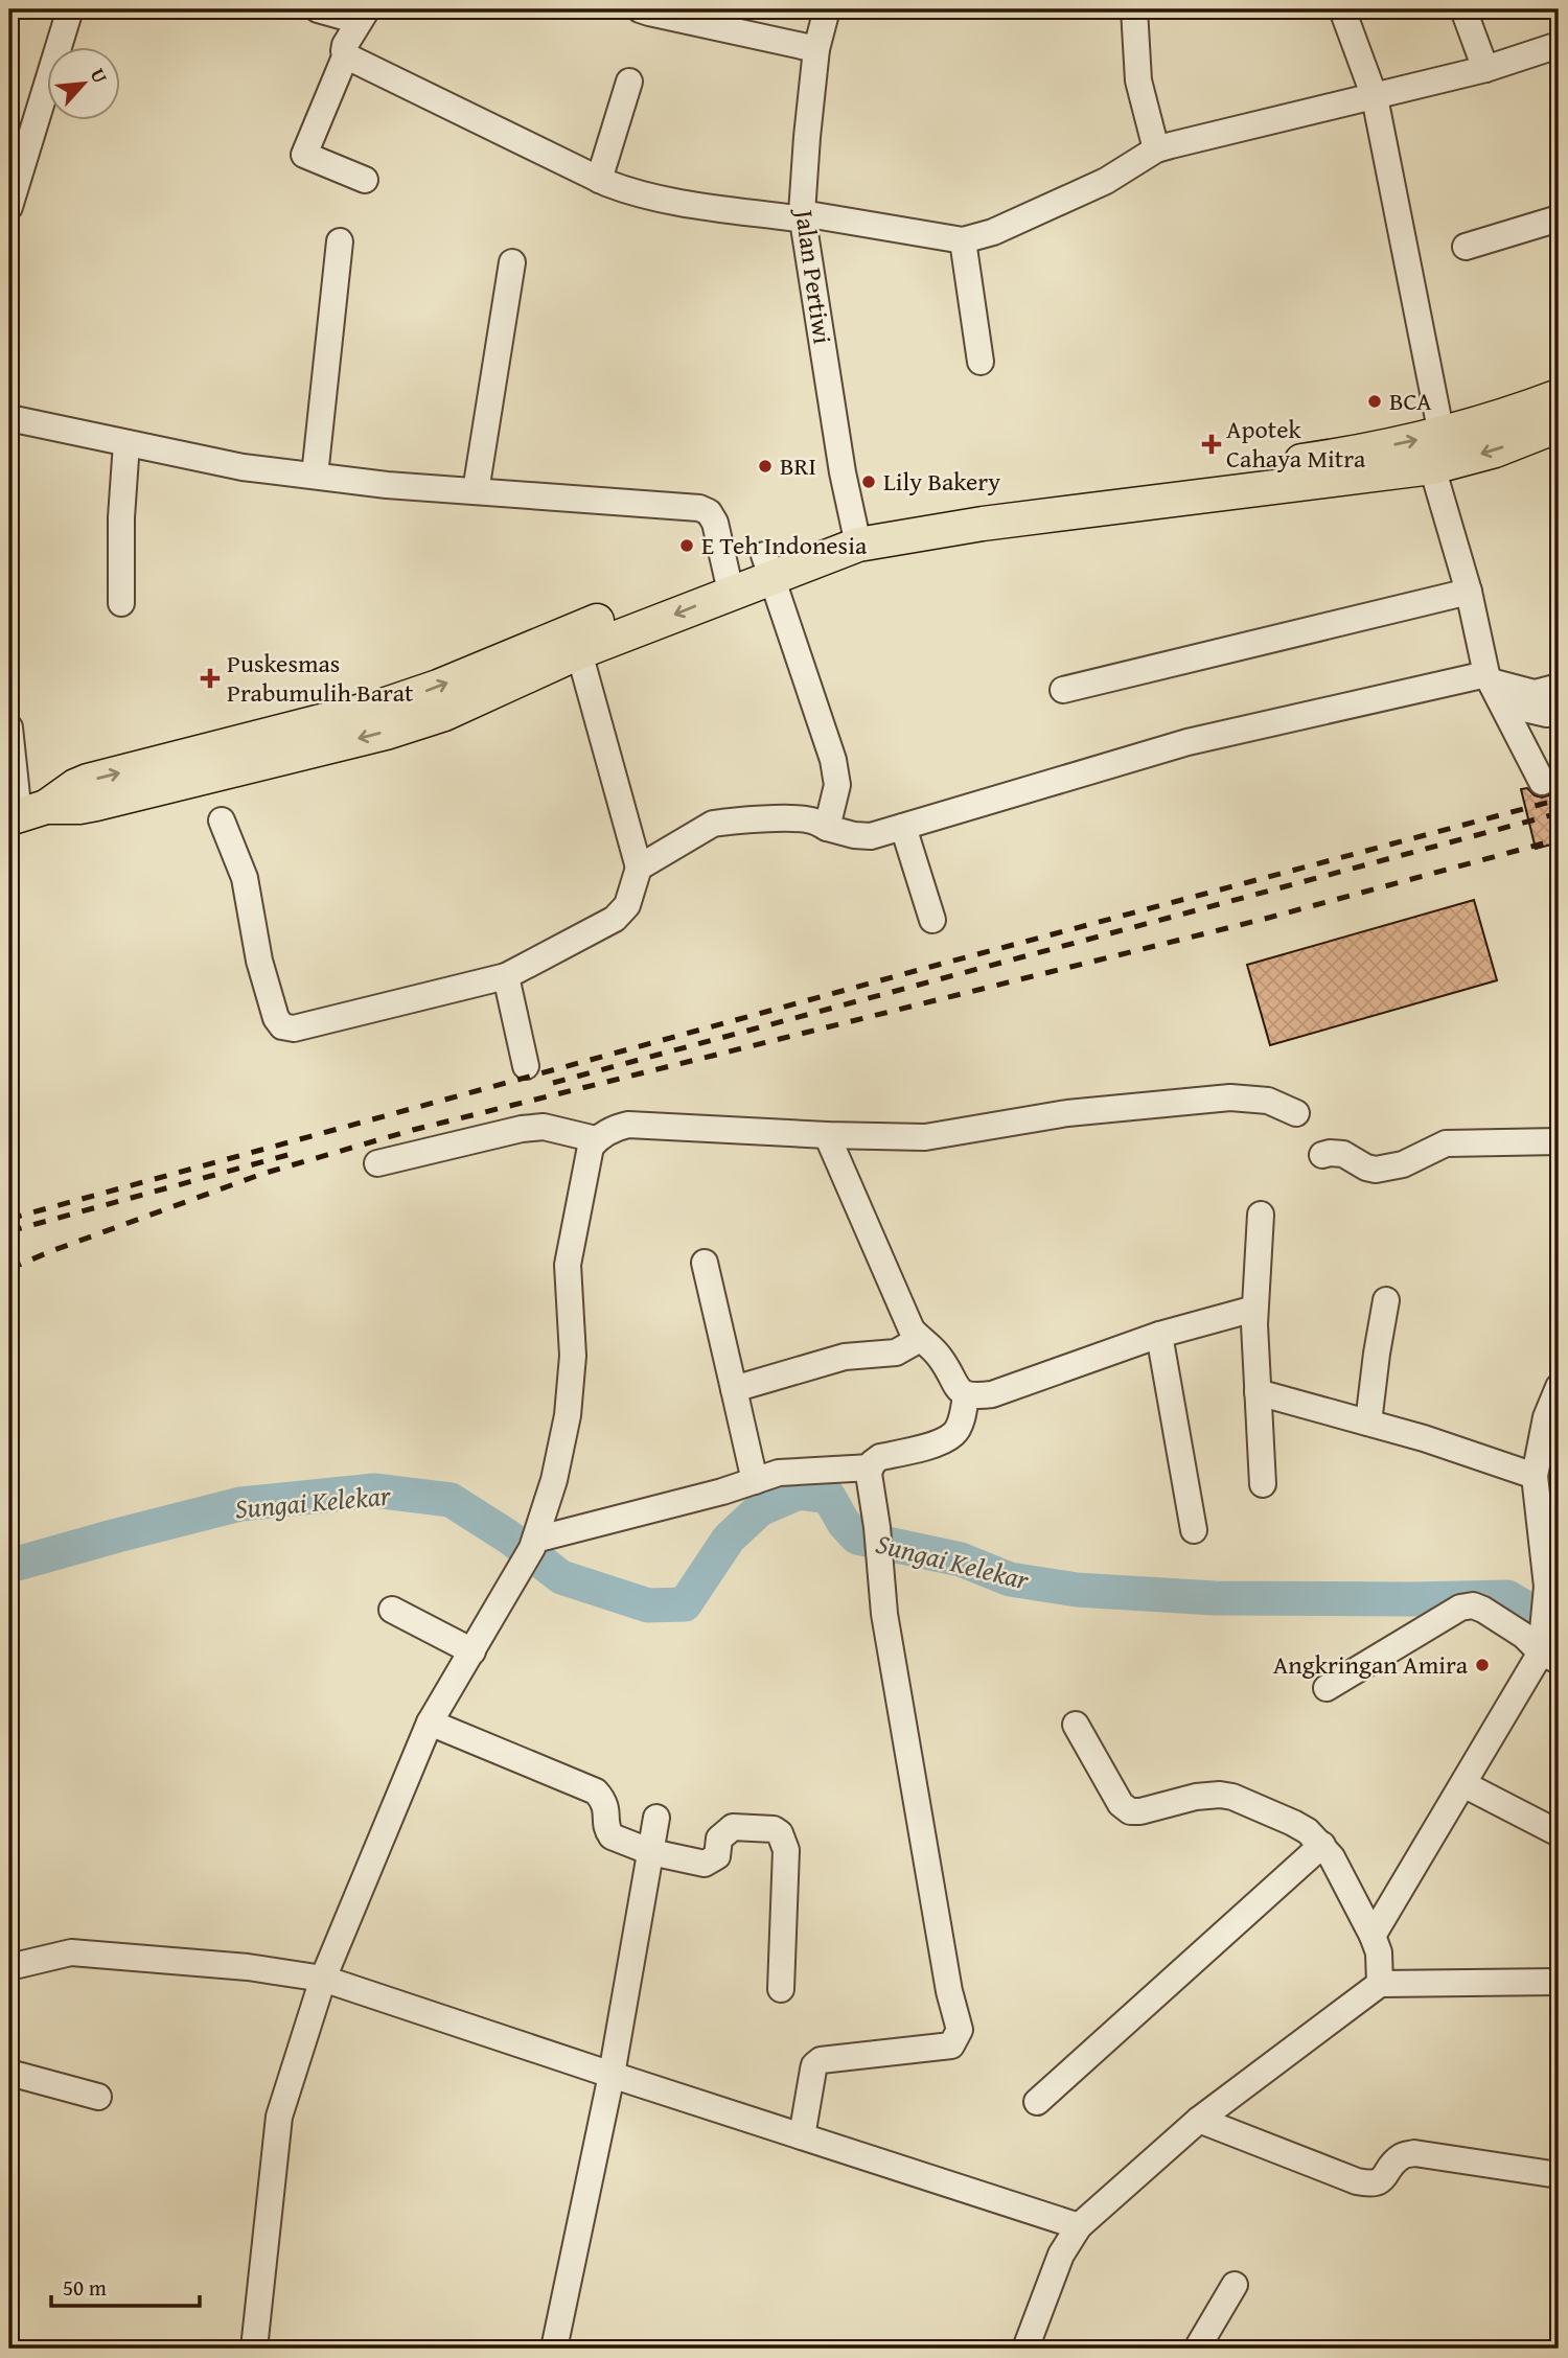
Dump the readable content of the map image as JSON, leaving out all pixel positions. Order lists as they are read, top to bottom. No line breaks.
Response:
{"streets":{"street":["Jalan Pertiwi"]},"water":["Sungai Kelekar"],"places":{"other":["BCA","BRI","Lily Bakery","E Teh Indonesia","Angkringan Amira"],"health":["Apotek Cahaya Mitra","Puskesmas Prabumulih Barat"]},"scale_bar":"50 m","north":"top right"}
